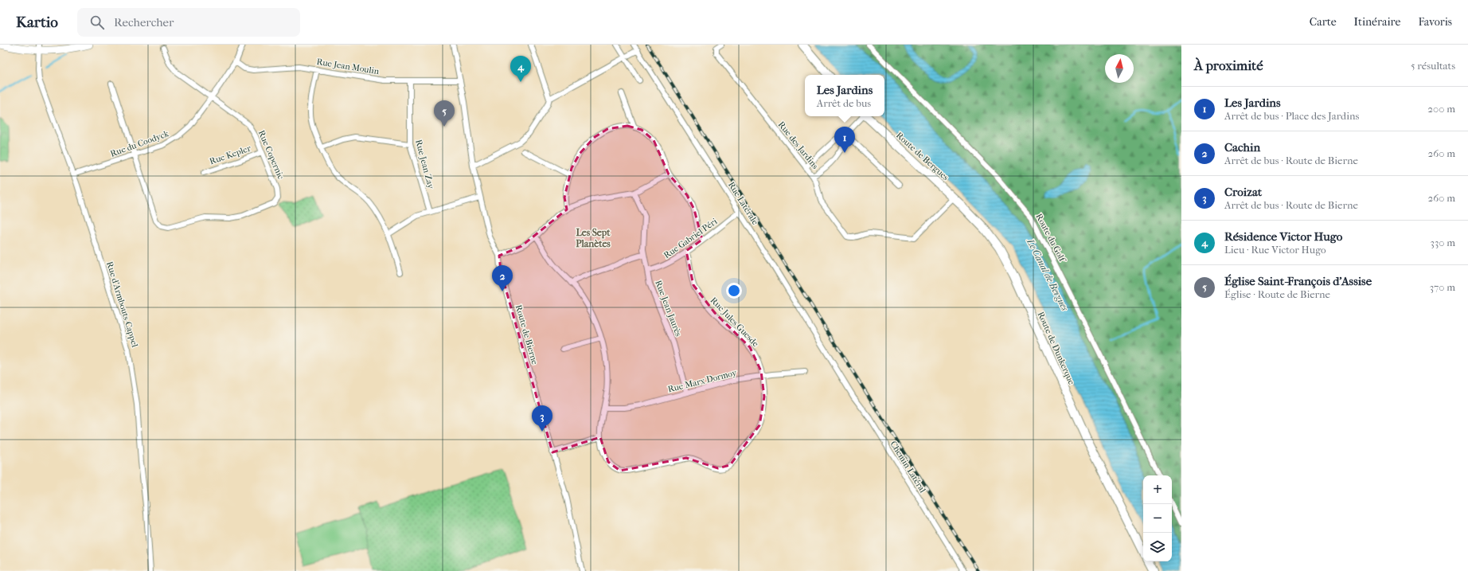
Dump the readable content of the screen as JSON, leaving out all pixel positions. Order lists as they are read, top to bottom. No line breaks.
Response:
{"streets":{"main road":["Route de Bergues","Route de Dunkerque"],"street":["Rue Jean Moulin","Rue du Coodyck","Rue des Jardins","Rue Kepler","Rue Copernic","Rue Jean Zay","Rue Latérale","Route du Golf","Rue Gabriel Péri","Rue d'Armbouts-Cappel","Rue Jean Jaurès","Rue Jules Guesde","Route de Bierne","Rue Marx Dormoy","Chemin Latéral"]},"crossings":[["Rue Jean Moulin","Rue du Coodyck"],["Rue Jean Moulin","Rue Jean Zay"],["Rue Jean Moulin","Route de Bierne"],["Rue du Coodyck","Rue Copernic"],["Rue du Coodyck","Rue d'Armbouts-Cappel"],["Rue des Jardins","Route de Bergues"],["Rue Kepler","Rue Copernic"],["Route de Bergues","Route de Dunkerque"],["Rue Latérale","Rue Gabriel Péri"],["Rue Latérale","Chemin Latéral"],["Rue Gabriel Péri","Rue Jean Jaurès"],["Rue Gabriel Péri","Rue Jules Guesde"],["Rue Jean Jaurès","Rue Marx Dormoy"],["Rue Jules Guesde","Rue Marx Dormoy"]],"districts":["Les Sept Planètes"],"water":["Le Canal de Bergues"],"north":"top","page":{"header":"Kartio","search":"Rechercher","nav":["Carte","Itinéraire","Favoris"],"heading":["À proximité","5 résultats"],"pins":["4","5","1","2","3"],"popup":["Les Jardins","Arrêt de bus"],"list":[{"mark":"1","name":"Les Jardins","note":"Arrêt de bus · Place des Jardins","value":"200 m"},{"mark":"2","name":"Cachin","note":"Arrêt de bus · Route de Bierne","value":"260 m"},{"mark":"3","name":"Croizat","note":"Arrêt de bus · Route de Bierne","value":"260 m"},{"mark":"4","name":"Résidence Victor Hugo","note":"Lieu · Rue Victor Hugo","value":"330 m"},{"mark":"5","name":"Église Saint-François d'Assise","note":"Église · Route de Bierne","value":"370 m"}],"map_buttons":["+","−"]}}
